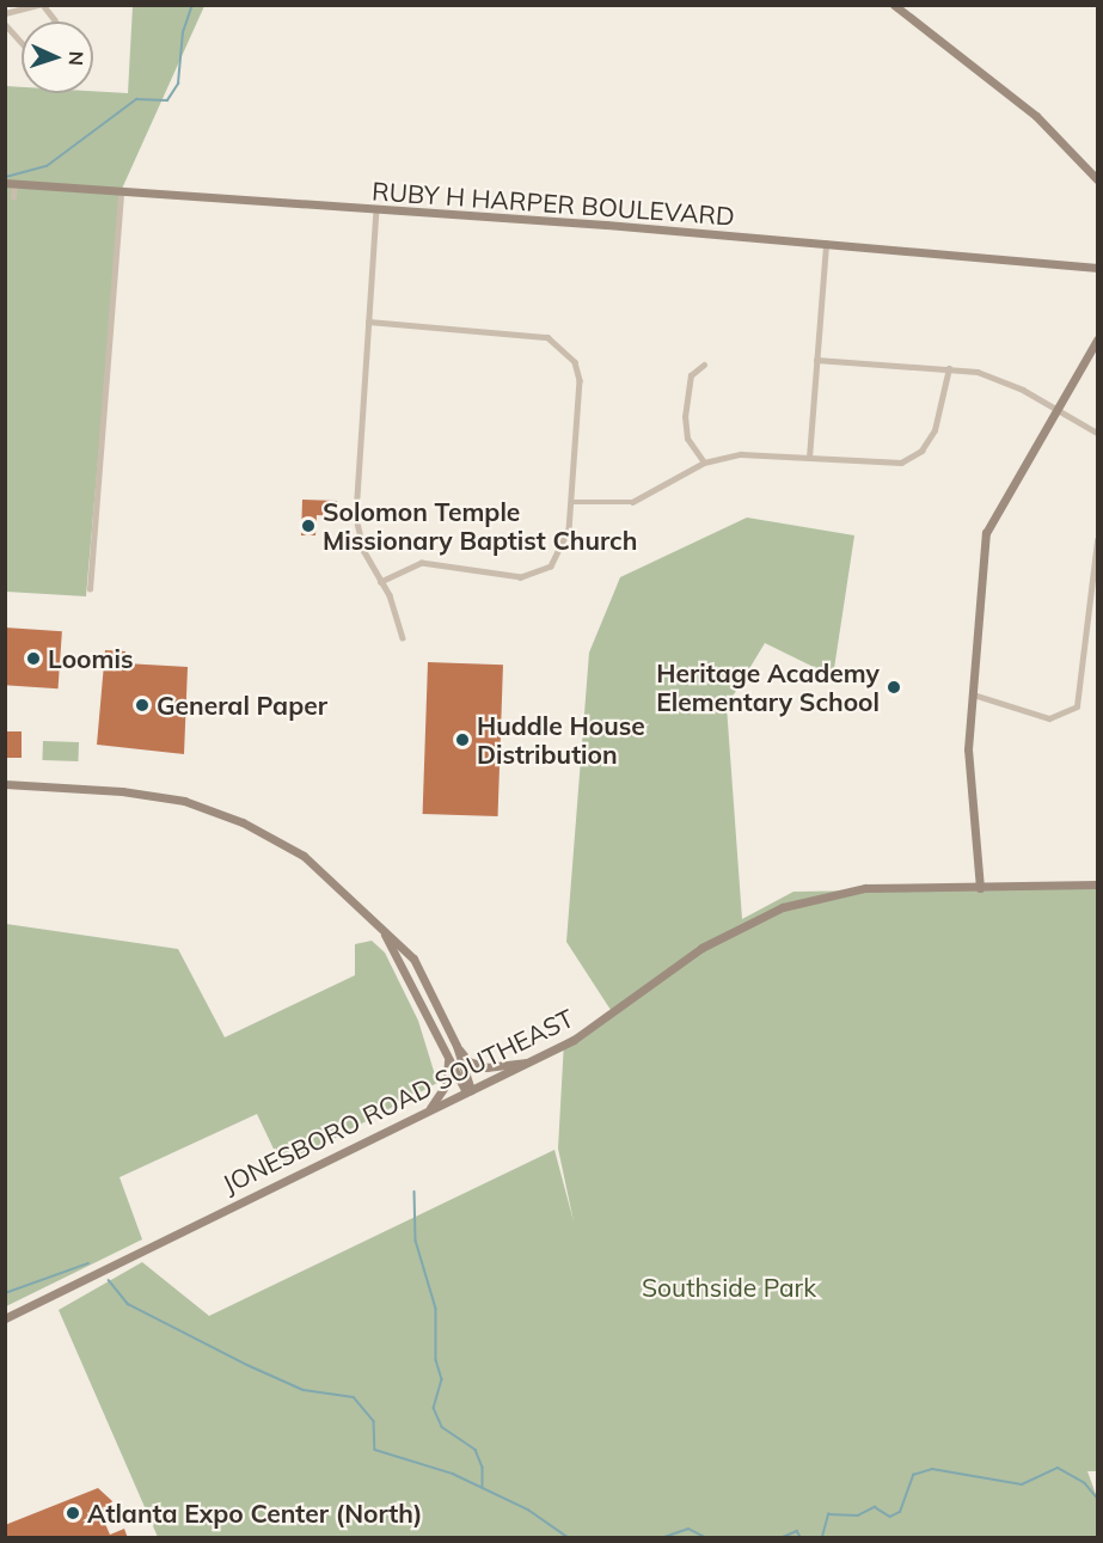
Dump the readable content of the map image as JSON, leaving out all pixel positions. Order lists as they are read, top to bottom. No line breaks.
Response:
{"streets":{"street":["RUBY H HARPER BOULEVARD","JONESBORO ROAD SOUTHEAST"]},"parks":["Southside Park"],"places":["Solomon Temple Missionary Baptist Church","Loomis","Heritage Academy Elementary School","General Paper","Huddle House Distribution","Atlanta Expo Center (North)"],"north":"right"}
